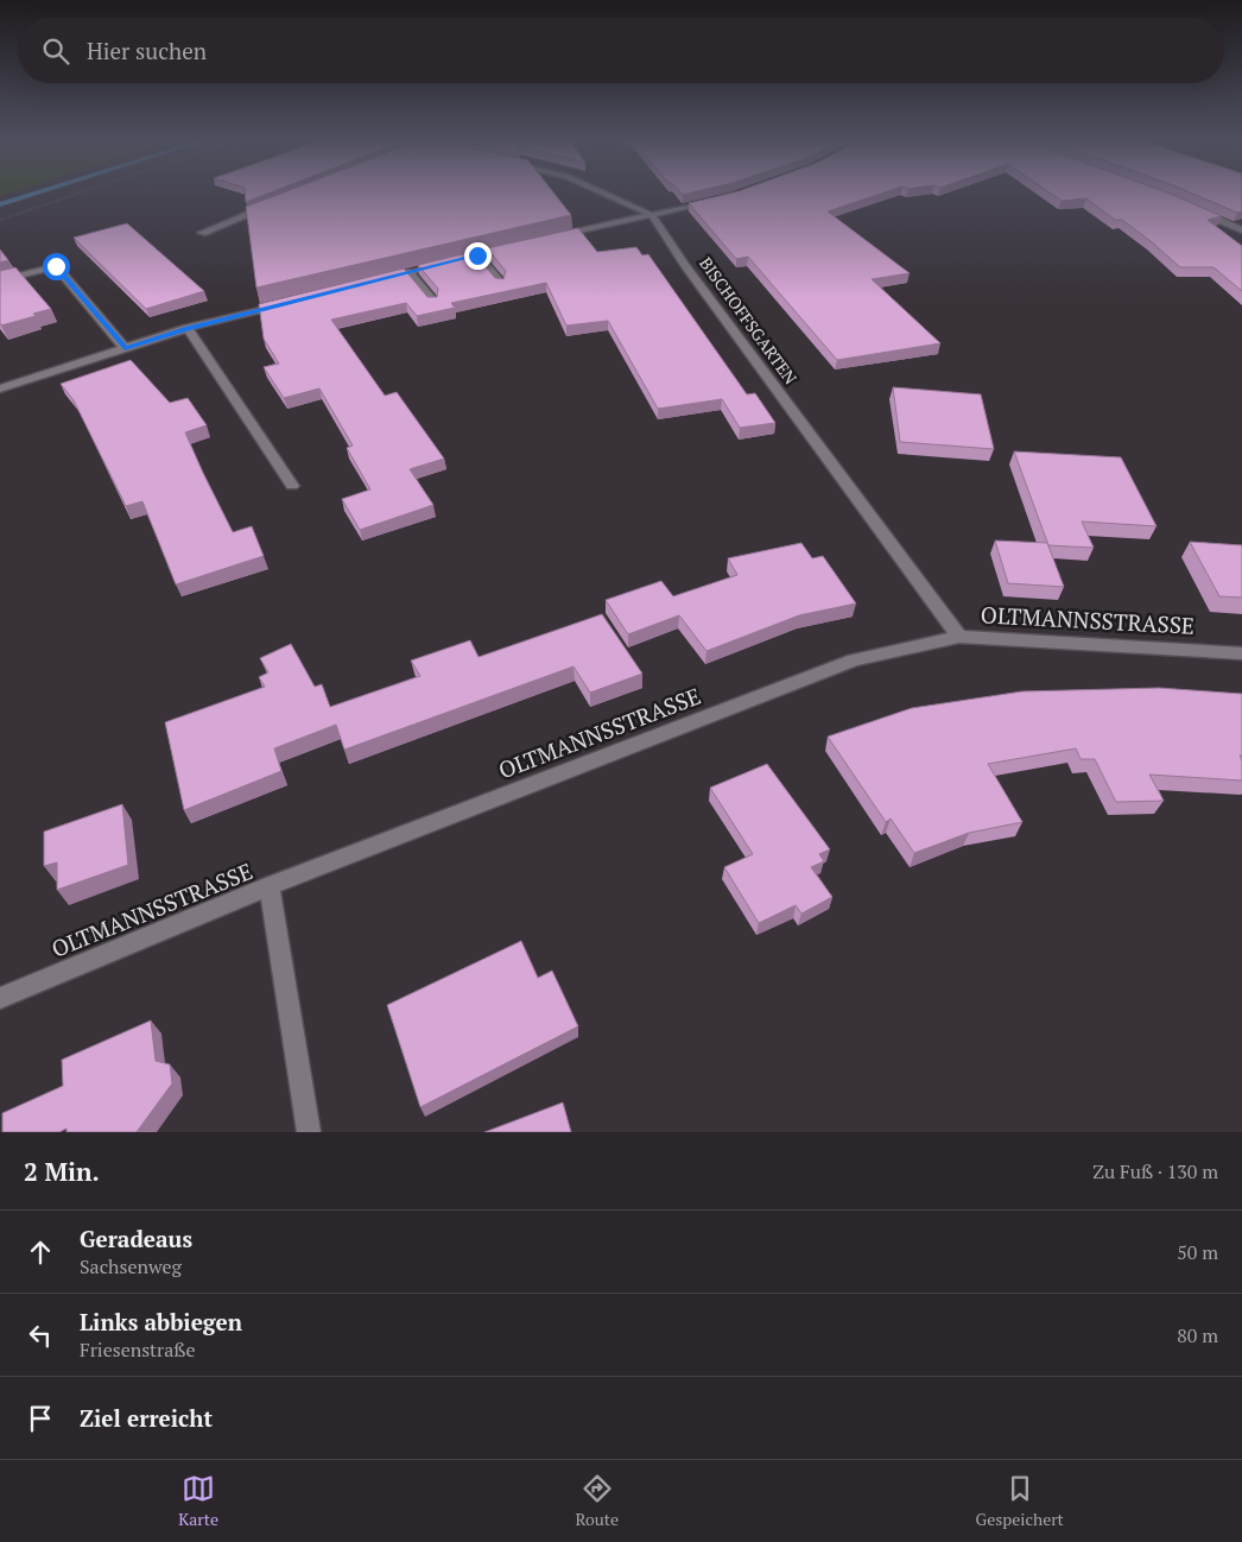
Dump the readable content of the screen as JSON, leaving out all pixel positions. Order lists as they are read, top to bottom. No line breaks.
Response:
{"streets":{"street":["BISCHOFFSGARTEN","OLTMANNSSTRASSE"]},"crossings":[["BISCHOFFSGARTEN","OLTMANNSSTRASSE"]],"page":{"search":"Hier suchen","heading":["2 Min.","Zu Fuß · 130 m"],"list":[["Geradeaus","Sachsenweg","50 m"],["Links abbiegen","Friesenstraße","80 m"],"Ziel erreicht"],"nav":["Karte","Route","Gespeichert"]}}
